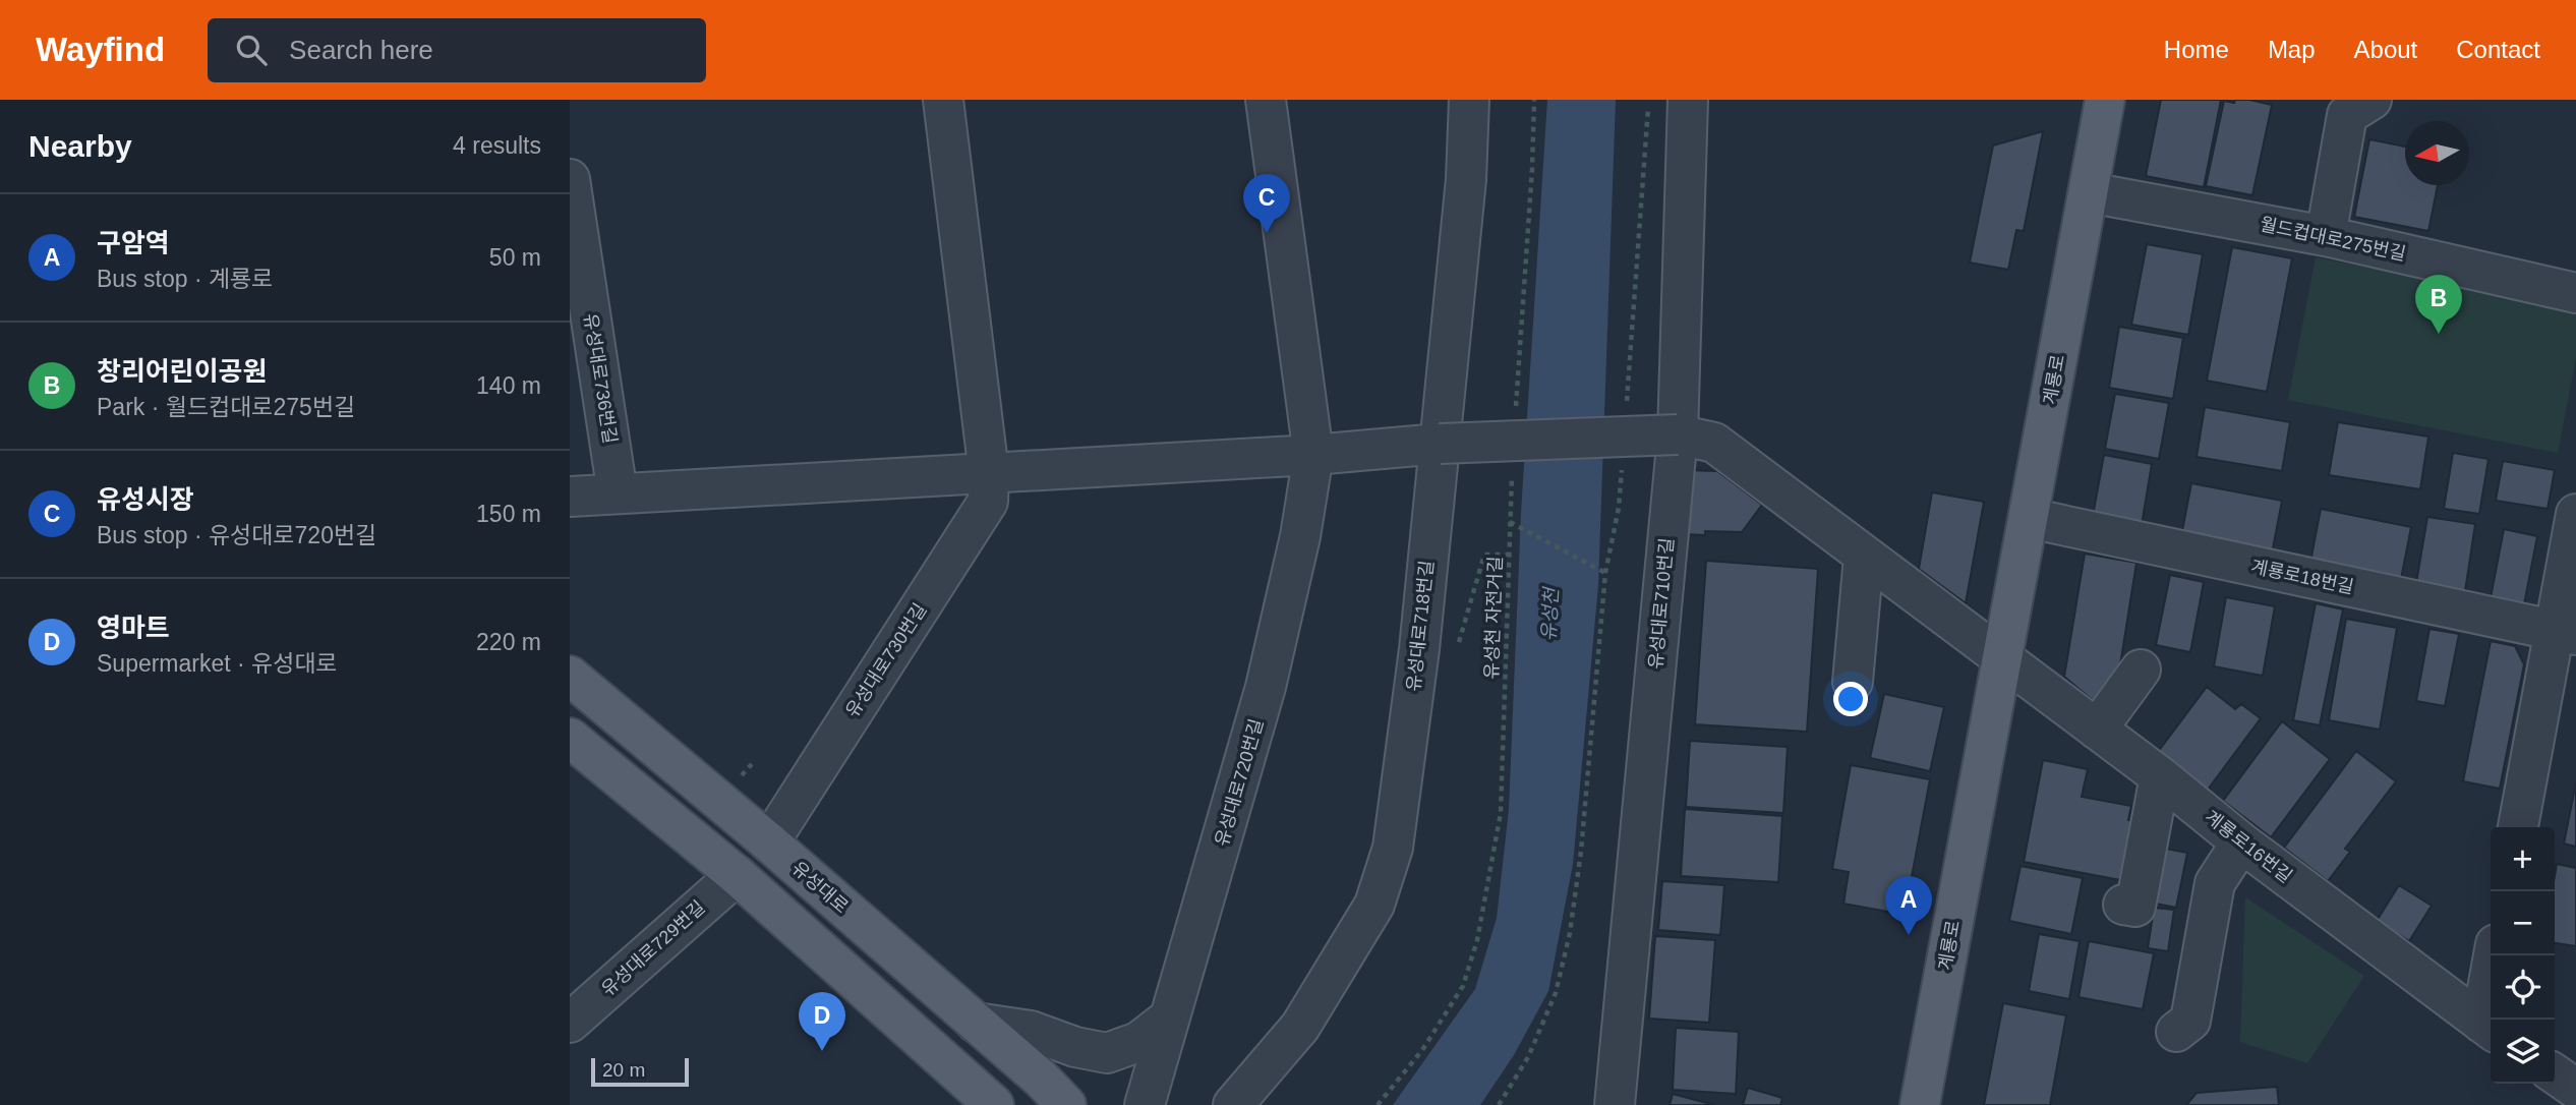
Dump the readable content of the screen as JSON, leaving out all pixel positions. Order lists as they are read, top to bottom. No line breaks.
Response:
{"streets":{"main road":["계룡로","유성대로"],"street":["월드컵대로275번길","유성대로736번길","계룡로18번길","유성대로710번길","유성대로718번길","유성대로730번길","유성대로720번길","계룡로16번길","유성대로729번길"],"path":["유성천 자전거길"]},"crossings":[["월드컵대로275번길","계룡로"],["계룡로","계룡로18번길"],["계룡로","계룡로16번길"],["유성대로730번길","유성대로"]],"water":["유성천"],"scale_bar":"20 m","north":"left","page":{"header":"Wayfind","search":"Search here","nav":["Home","Map","About","Contact"],"heading":["Nearby","4 results"],"pins":["C","B","A","D"],"list":[{"mark":"A","name":"구암역","note":"Bus stop · 계룡로","value":"50 m"},{"mark":"B","name":"창리어린이공원","note":"Park · 월드컵대로275번길","value":"140 m"},{"mark":"C","name":"유성시장","note":"Bus stop · 유성대로720번길","value":"150 m"},{"mark":"D","name":"영마트","note":"Supermarket · 유성대로","value":"220 m"}],"map_buttons":["+","−"],"scale":"20 m"}}
